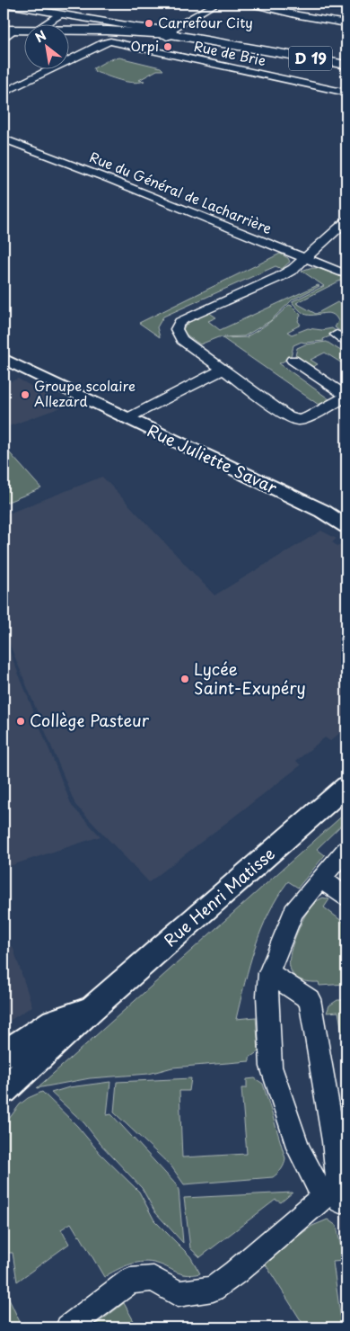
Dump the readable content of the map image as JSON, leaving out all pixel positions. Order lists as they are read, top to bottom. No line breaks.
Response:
{"streets":{"main road":["D 19"],"street":["Rue de Brie","Rue du Général de Lacharrière","Rue Juliette Savar","Rue Henri Matisse"]},"crossings":[["Rue de Brie","D 19"]],"places":["Carrefour City","Orpi","Groupe scolaire Allezard","Lycée Saint-Exupéry","Collège Pasteur"],"north":"top left"}
